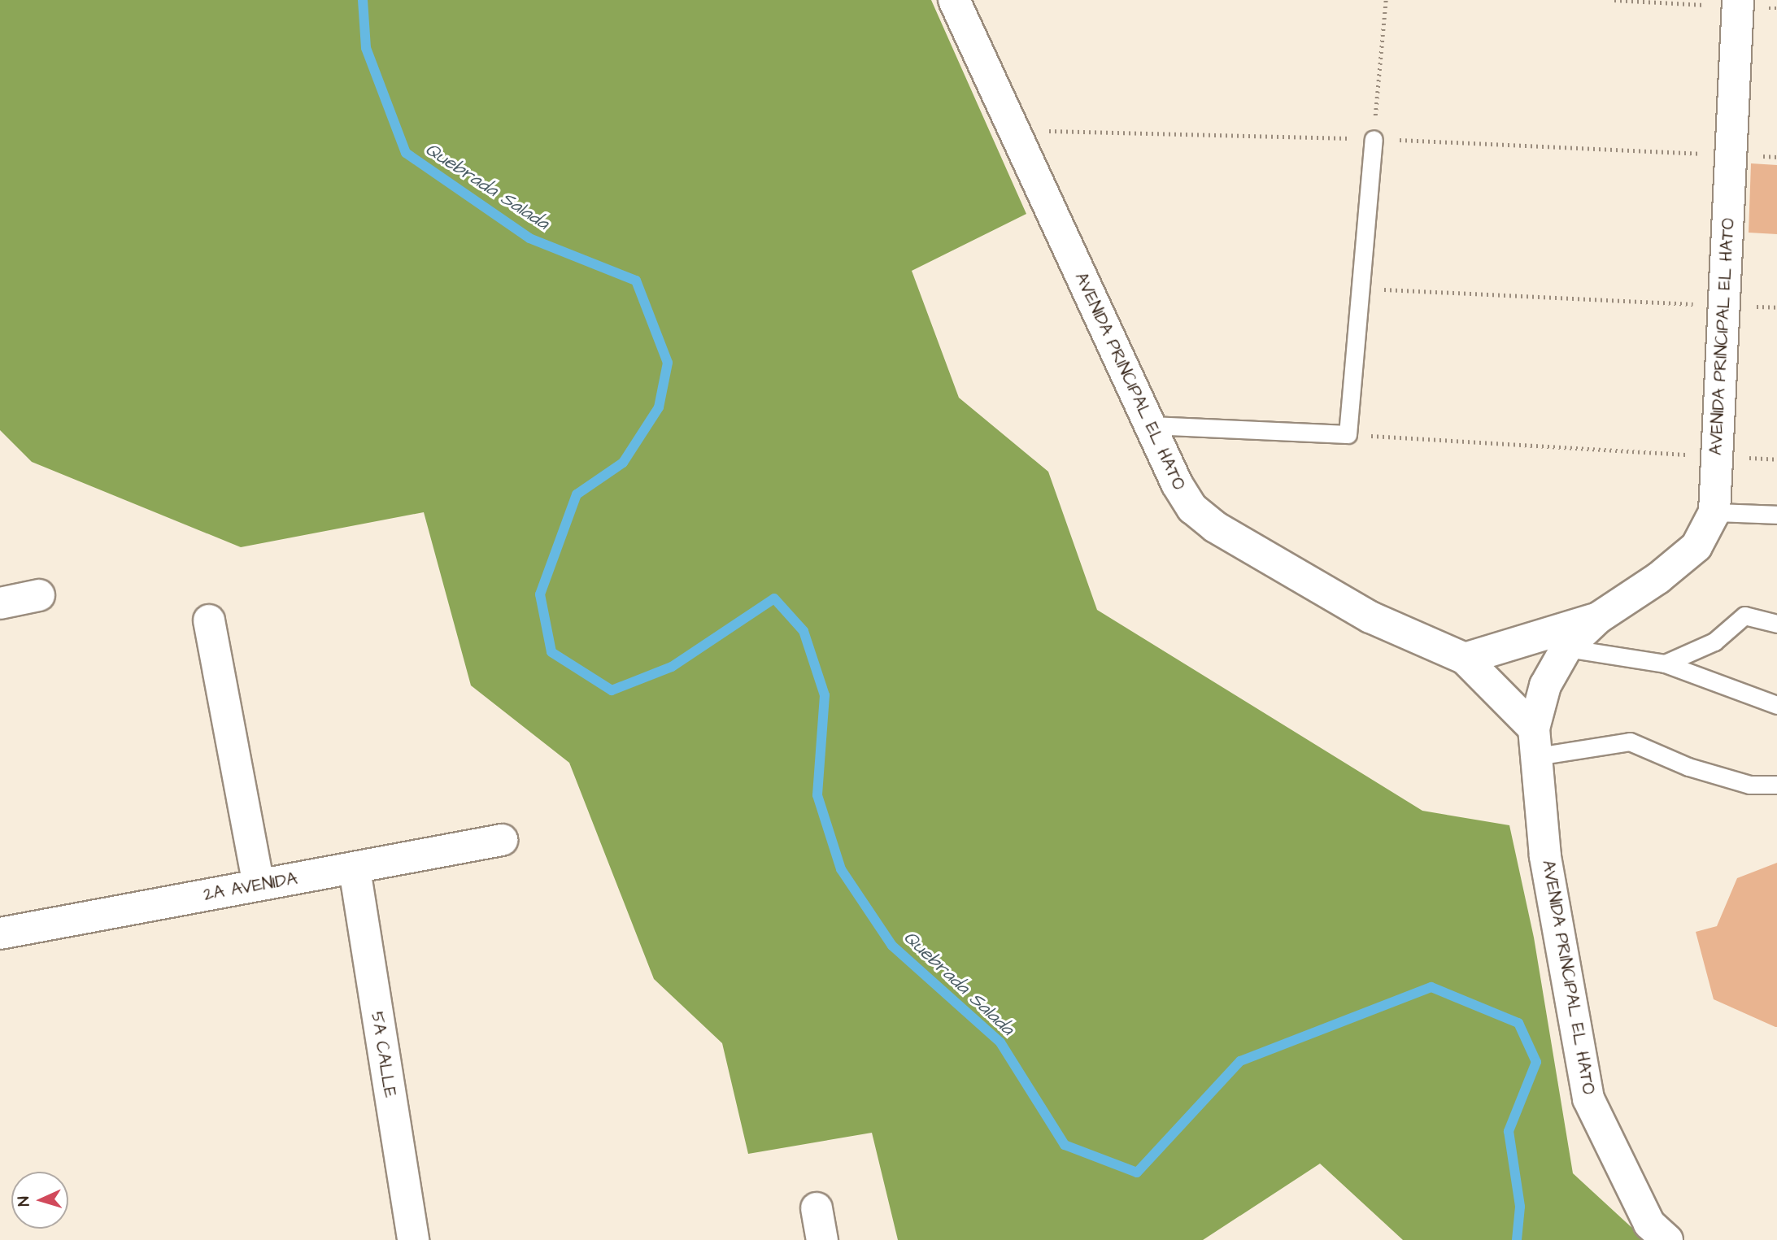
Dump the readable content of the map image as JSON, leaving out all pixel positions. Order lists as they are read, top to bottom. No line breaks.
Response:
{"streets":{"street":["AVENIDA PRINCIPAL EL HATO","2A AVENIDA","5A CALLE"]},"crossings":[["2A AVENIDA","5A CALLE"]],"water":["Quebrada Salada"],"north":"left"}
